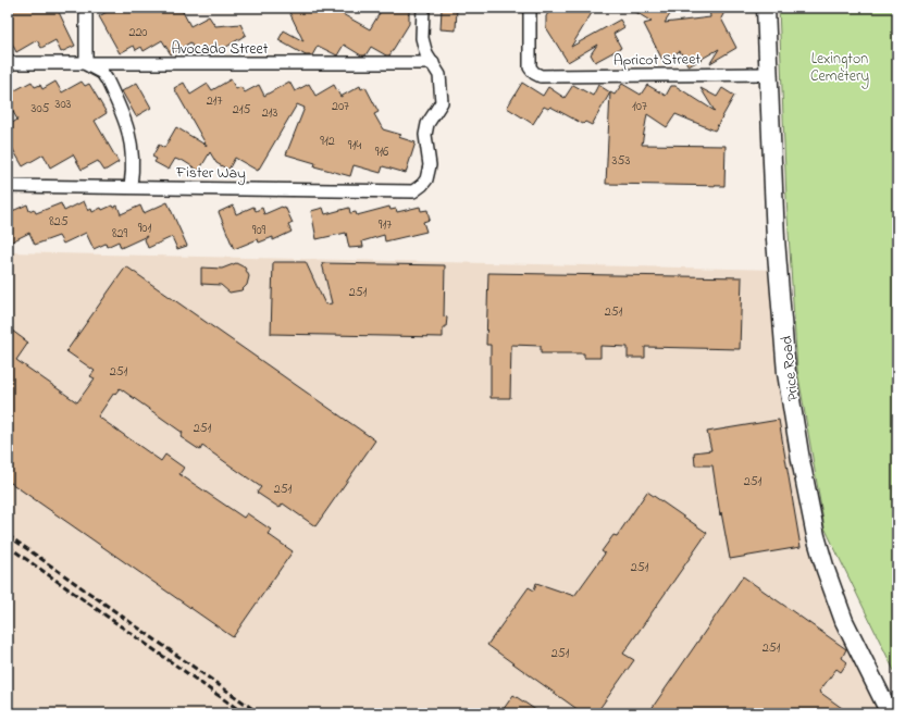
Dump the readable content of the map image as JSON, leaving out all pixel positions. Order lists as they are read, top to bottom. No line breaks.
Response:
{"streets":{"street":["Avocado Street","Apricot Street","Fister Way","Price Road"]},"crossings":[["Avocado Street","Fister Way"],["Apricot Street","Price Road"]],"parks":["Lexington Cemetery"],"house_numbers":["220","217","303","207","107","305","215","213","912","914","916","353","825","917","901","909","829","251","251","251","251","251","251","251","251","251"]}
